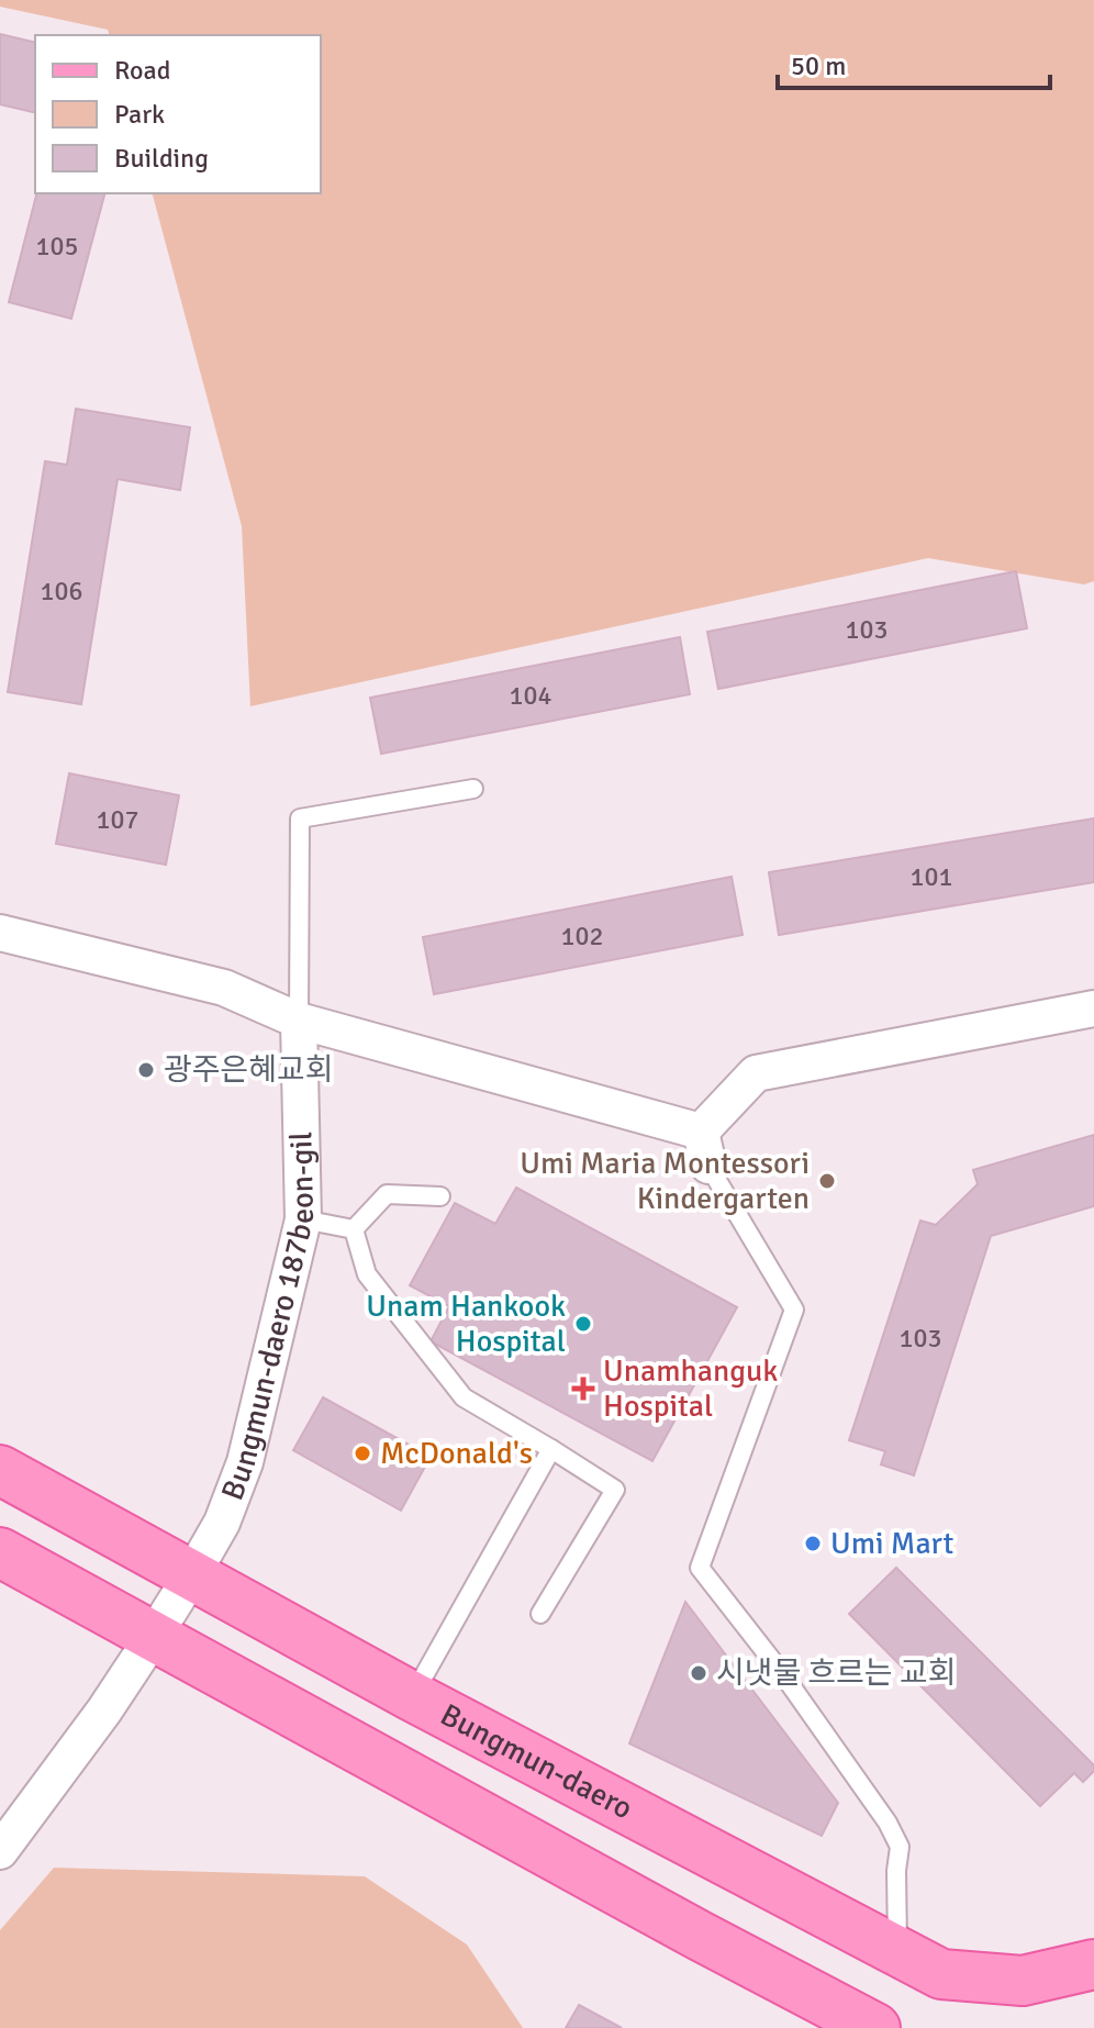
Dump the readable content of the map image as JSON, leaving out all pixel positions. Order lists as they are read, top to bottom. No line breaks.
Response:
{"streets":{"main road":["Bungmun-daero"],"street":["Bungmun-daero 187beon-gil"]},"crossings":[["Bungmun-daero 187beon-gil","Bungmun-daero"]],"places":{"other":["광주은혜교회","Umi Maria Montessori Kindergarten","Unam Hankook Hospital","McDonald's","Umi Mart","시냇물 흐르는 교회"],"health":["Unamhanguk Hospital"]},"house_numbers":["105","106","103","104","107","101","102","103"],"legend":["Road","Park","Building"],"scale_bar":"50 m"}
